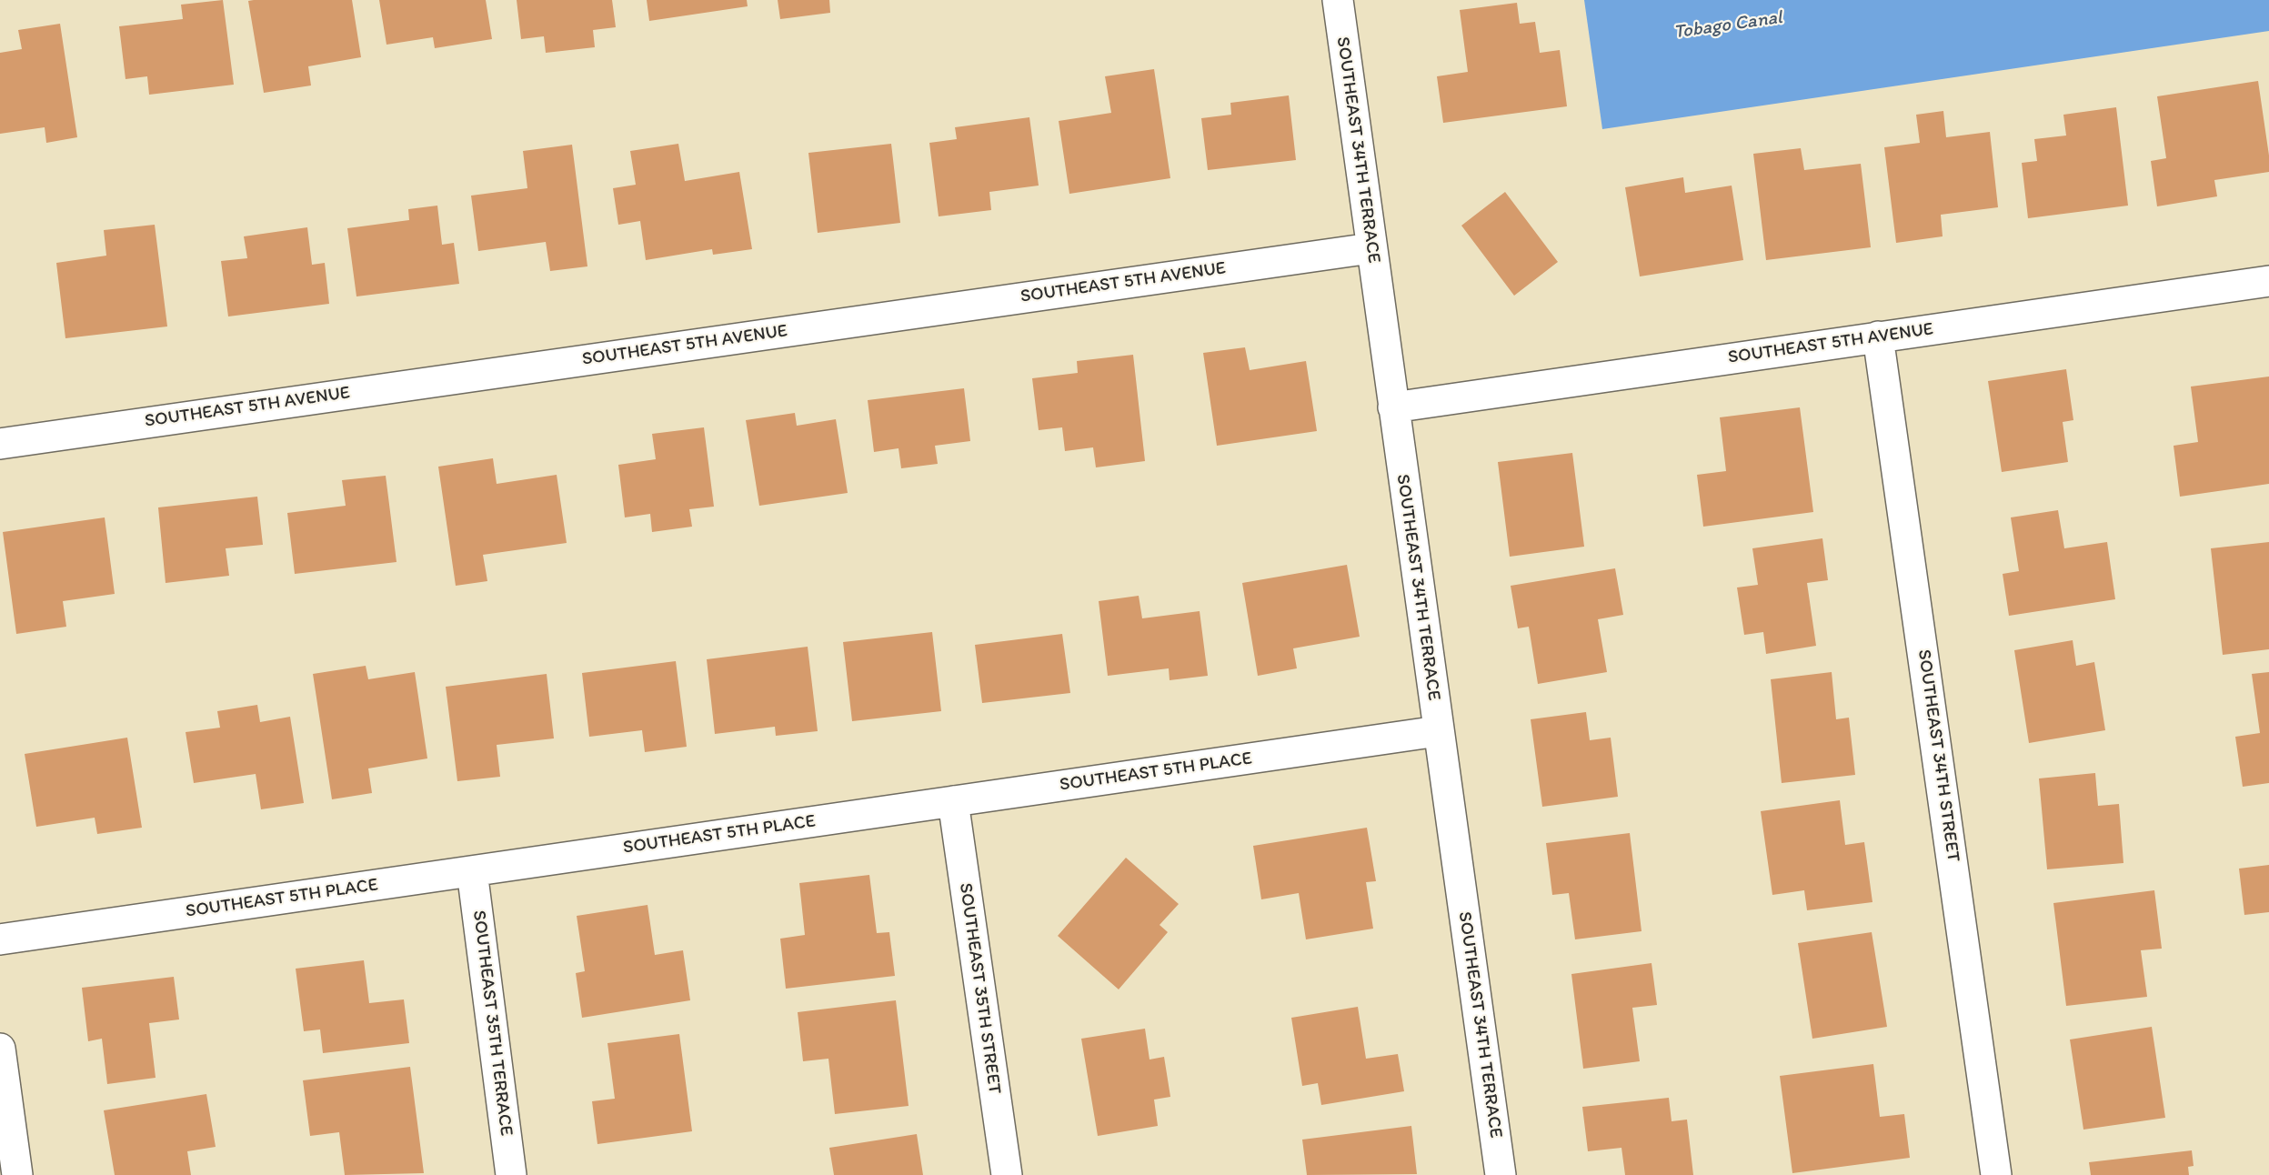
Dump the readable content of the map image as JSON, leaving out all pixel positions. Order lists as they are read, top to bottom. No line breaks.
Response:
{"streets":{"street":["SOUTHEAST 34TH TERRACE","SOUTHEAST 5TH AVENUE","SOUTHEAST 34TH STREET","SOUTHEAST 5TH PLACE","SOUTHEAST 35TH STREET","SOUTHEAST 35TH TERRACE"]},"crossings":[["SOUTHEAST 34TH TERRACE","SOUTHEAST 5TH AVENUE"],["SOUTHEAST 34TH TERRACE","SOUTHEAST 5TH PLACE"],["SOUTHEAST 5TH AVENUE","SOUTHEAST 34TH STREET"],["SOUTHEAST 5TH PLACE","SOUTHEAST 35TH STREET"],["SOUTHEAST 5TH PLACE","SOUTHEAST 35TH TERRACE"]],"water":["Tobago Canal"]}
